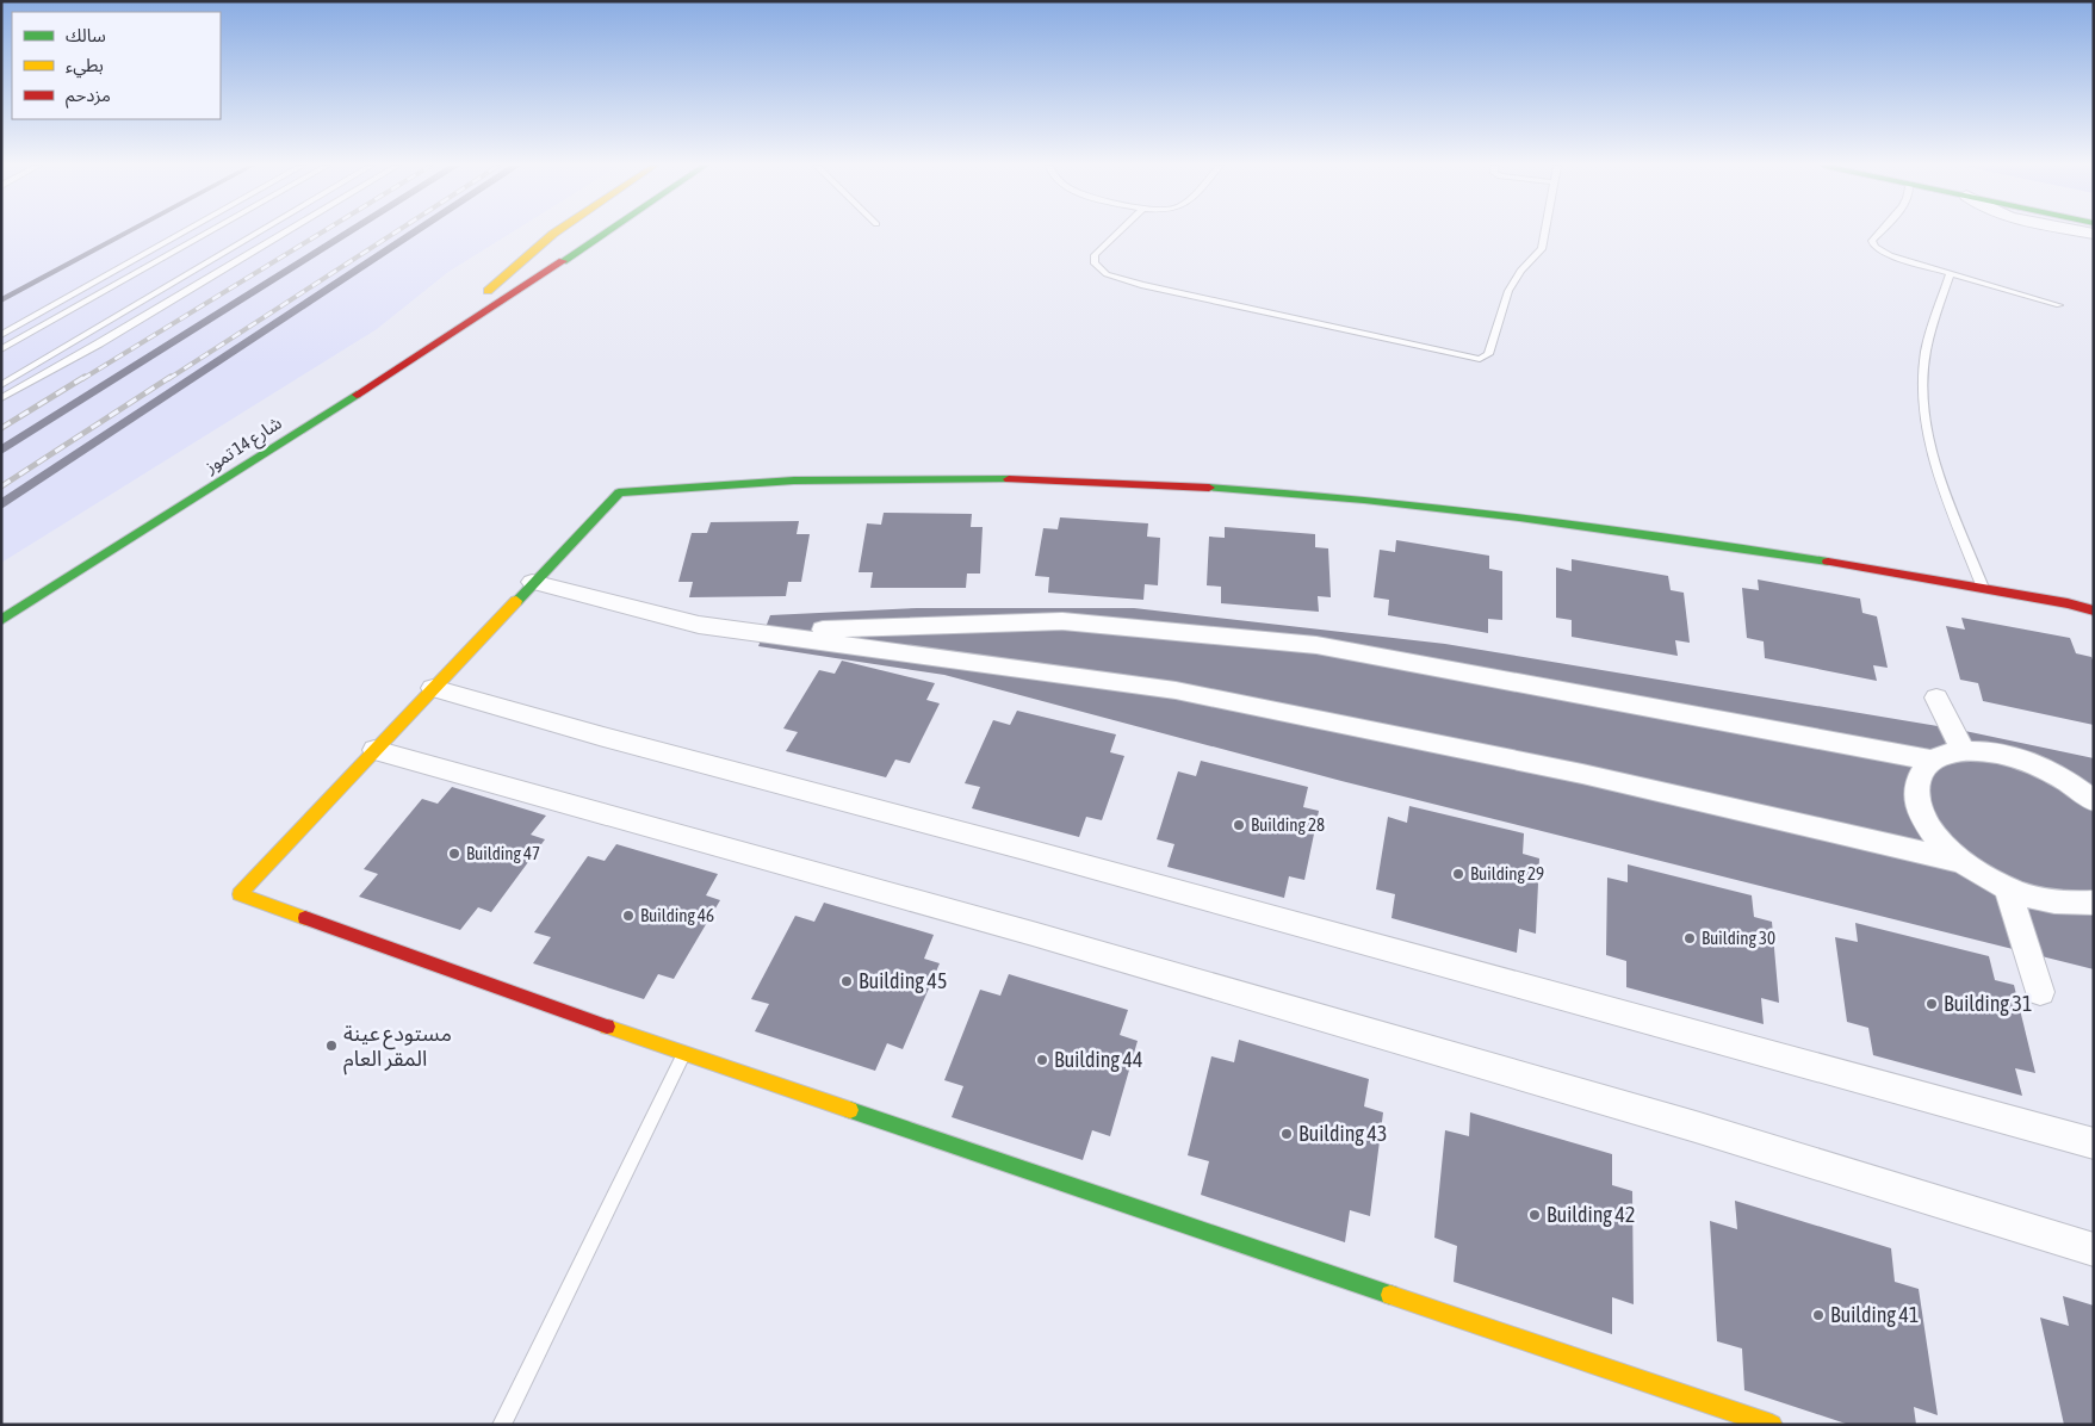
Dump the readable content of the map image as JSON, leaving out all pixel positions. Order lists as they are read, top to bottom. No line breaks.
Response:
{"streets":{"street":["شارع 14 تموز"]},"places":["Building 28","Building 47","Building 29","Building 46","Building 30","Building 45","Building 31","مستودع عينة المقر العام","Building 44","Building 43","Building 42","Building 41"],"legend":["سالك","بطيء","مزدحم"]}
